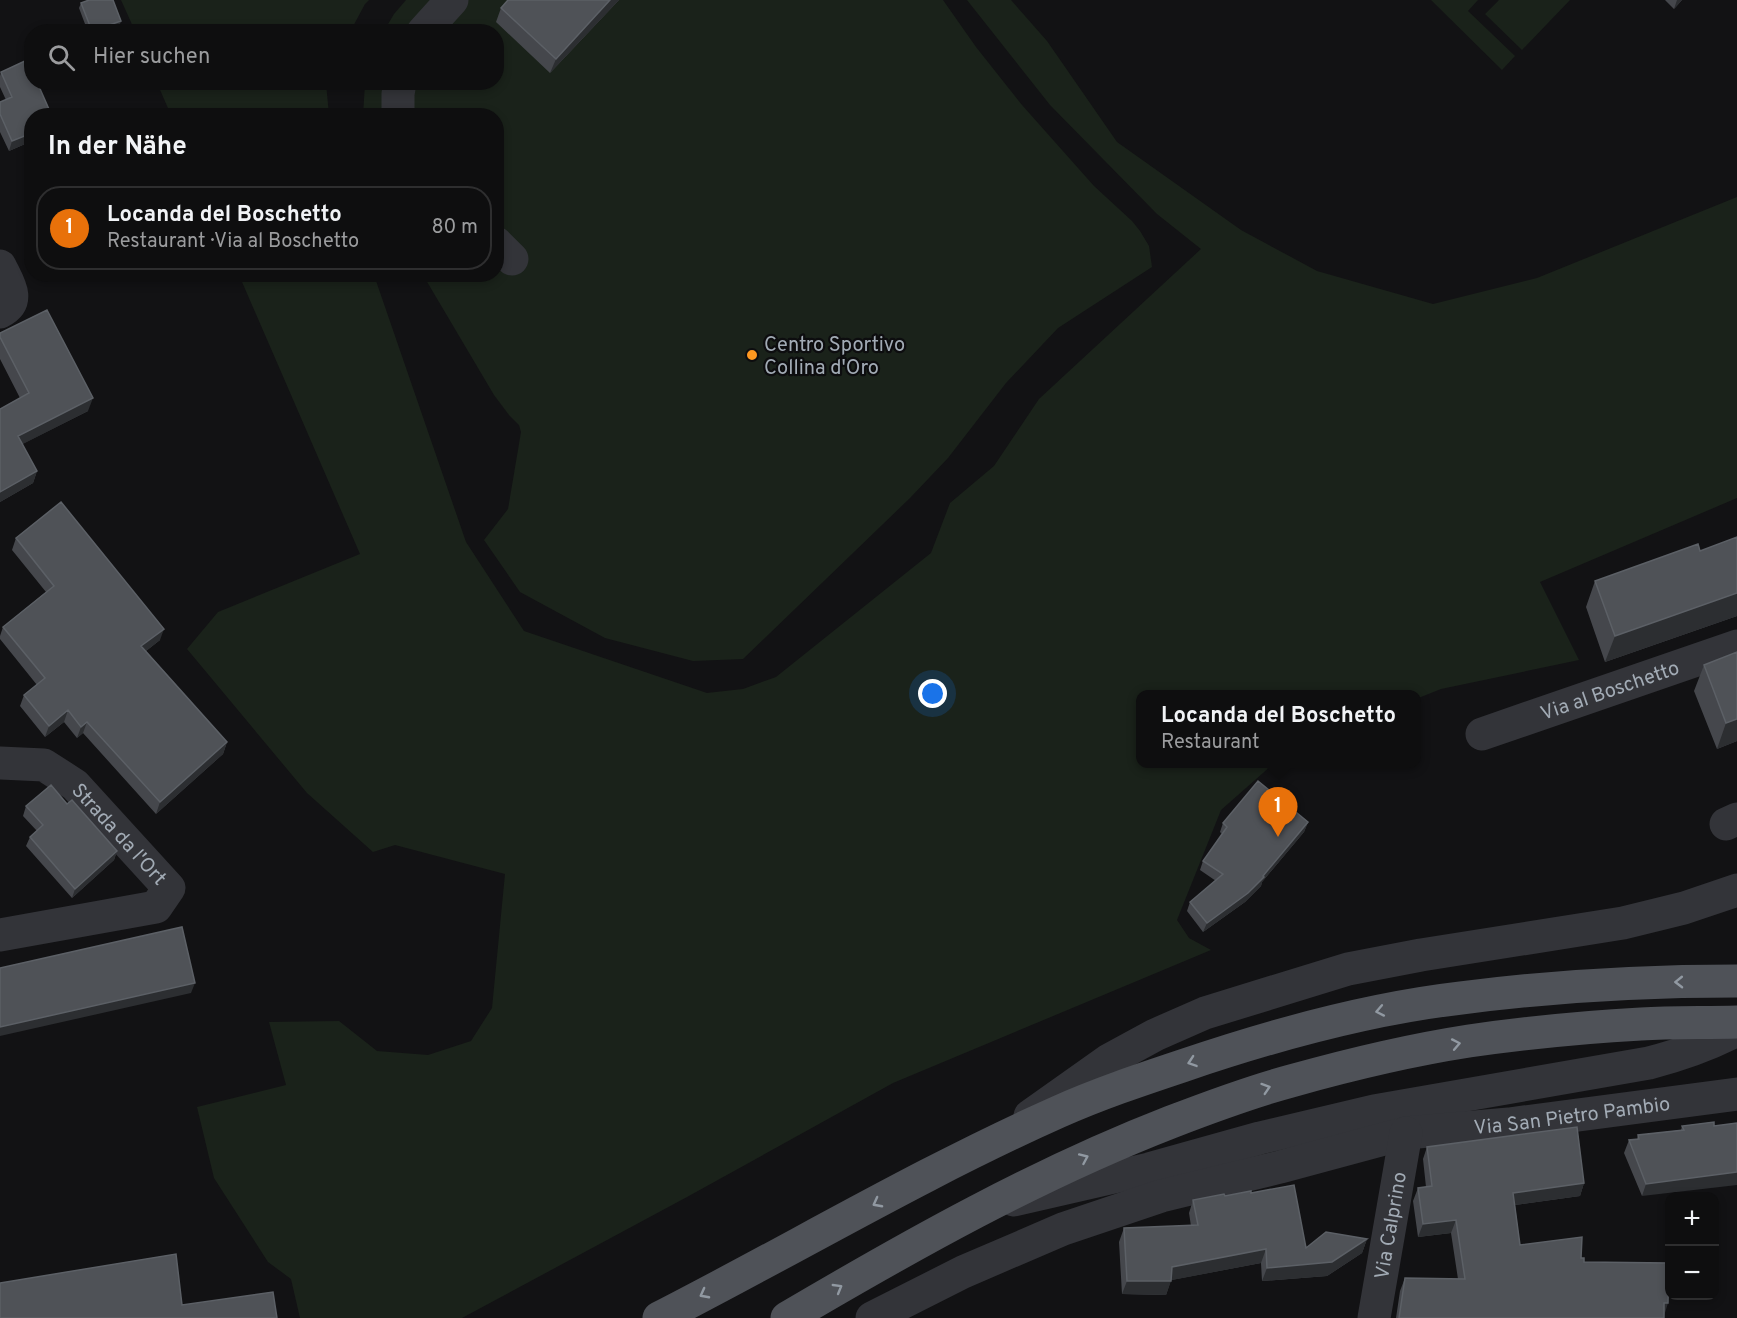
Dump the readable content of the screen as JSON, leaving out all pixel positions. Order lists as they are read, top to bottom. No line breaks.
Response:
{"streets":{"street":["Via al Boschetto","Strada da l'Ort","Via San Pietro Pambio","Via Calprino"]},"crossings":[["Via San Pietro Pambio","Via Calprino"]],"places":["Centro Sportivo Collina d'Oro"],"page":{"search":"Hier suchen","heading":"In der Nähe","list":[{"mark":"1","name":"Locanda del Boschetto","note":"Restaurant · Via al Boschetto","value":"80 m"}],"popup":["Locanda del Boschetto","Restaurant"],"pins":"1","map_buttons":["+","−"]}}
